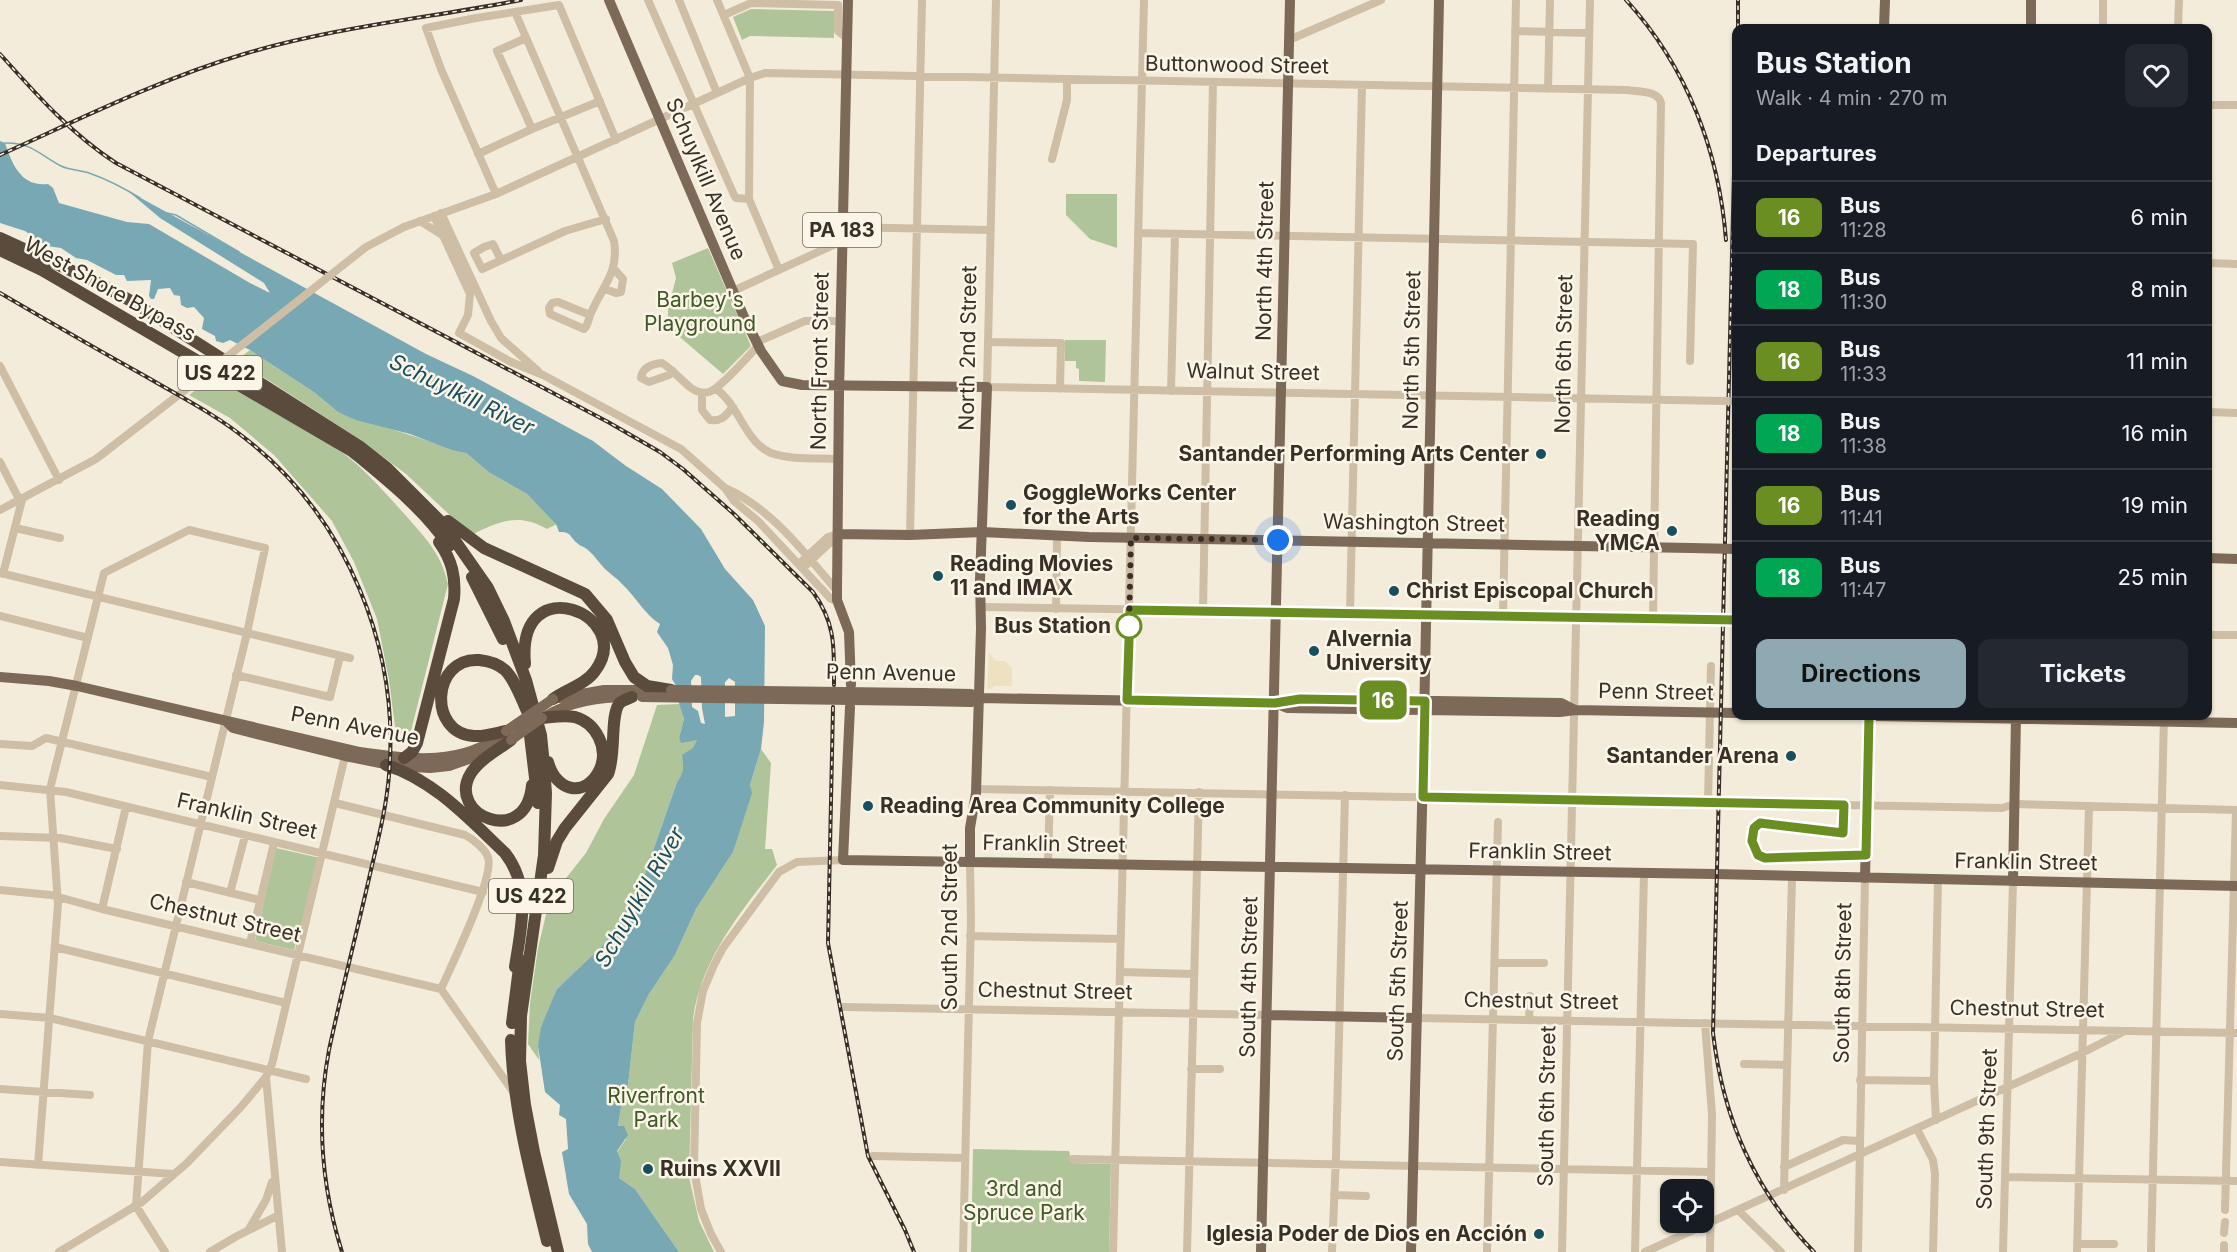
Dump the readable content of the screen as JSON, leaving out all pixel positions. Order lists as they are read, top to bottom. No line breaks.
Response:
{"streets":{"highway":["West Shore Bypass","US 422"],"main road":["Schuylkill Avenue","PA 183","North 4th Street","North 2nd Street","North 5th Street","North Front Street","Walnut Street","Washington Street","Penn Avenue","Penn Street","Franklin Street","Chestnut Street","South 2nd Street","South 4th Street","South 5th Street","South 8th Street","South 9th Street"],"street":["Buttonwood Street","North 6th Street","South 6th Street"]},"crossings":[["Buttonwood Street","Schuylkill Avenue"],["Buttonwood Street","North 4th Street"],["Buttonwood Street","North 2nd Street"],["Buttonwood Street","North 5th Street"],["Buttonwood Street","North 6th Street"],["Buttonwood Street","North Front Street"],["Schuylkill Avenue","Walnut Street"],["North 4th Street","Walnut Street"],["North 4th Street","Washington Street"],["North 4th Street","Penn Street"],["North 4th Street","South 4th Street"],["North 2nd Street","Walnut Street"],["North 2nd Street","Washington Street"],["North 2nd Street","Penn Avenue"],["North 2nd Street","Penn Street"],["North 2nd Street","South 2nd Street"],["North 5th Street","Walnut Street"],["North 5th Street","Washington Street"],["North 5th Street","Penn Street"],["North 5th Street","South 5th Street"],["North 6th Street","Walnut Street"],["North 6th Street","Washington Street"],["North 6th Street","Penn Street"],["North 6th Street","South 6th Street"],["North Front Street","Walnut Street"],["North Front Street","Washington Street"],["Penn Avenue","Penn Street"],["Penn Avenue","South 2nd Street"],["Penn Street","South 2nd Street"],["Penn Street","South 4th Street"],["Penn Street","South 5th Street"],["Penn Street","South 6th Street"],["Franklin Street","South 2nd Street"],["Franklin Street","South 4th Street"],["Franklin Street","South 5th Street"],["Franklin Street","South 8th Street"],["Franklin Street","South 6th Street"],["Franklin Street","South 9th Street"],["Chestnut Street","South 2nd Street"],["Chestnut Street","South 4th Street"],["Chestnut Street","South 5th Street"],["Chestnut Street","South 8th Street"],["Chestnut Street","South 6th Street"],["Chestnut Street","South 9th Street"]],"water":["Schuylkill River"],"parks":["Barbey's Playground","Riverfront Park","3rd and Spruce Park"],"places":["Santander Performing Arts Center","GoggleWorks Center for the Arts","Reading YMCA","Reading Movies 11 and IMAX","Christ Episcopal Church","Bus Station","Alvernia University","Santander Arena","Reading Area Community College","Ruins XXVII","Iglesia Poder de Dios en Acción"],"lines":["bus line 16"],"page":{"on_map":"16","heading":[["Bus Station","Walk · 4 min · 270 m"],"Departures"],"list":[{"mark":"16","name":"Bus","note":"11:28","value":"6 min"},{"mark":"18","name":"Bus","note":"11:30","value":"8 min"},{"mark":"16","name":"Bus","note":"11:33","value":"11 min"},{"mark":"18","name":"Bus","note":"11:38","value":"16 min"},{"mark":"16","name":"Bus","note":"11:41","value":"19 min"},{"mark":"18","name":"Bus","note":"11:47","value":"25 min"}],"buttons":["Directions","Tickets"]}}
